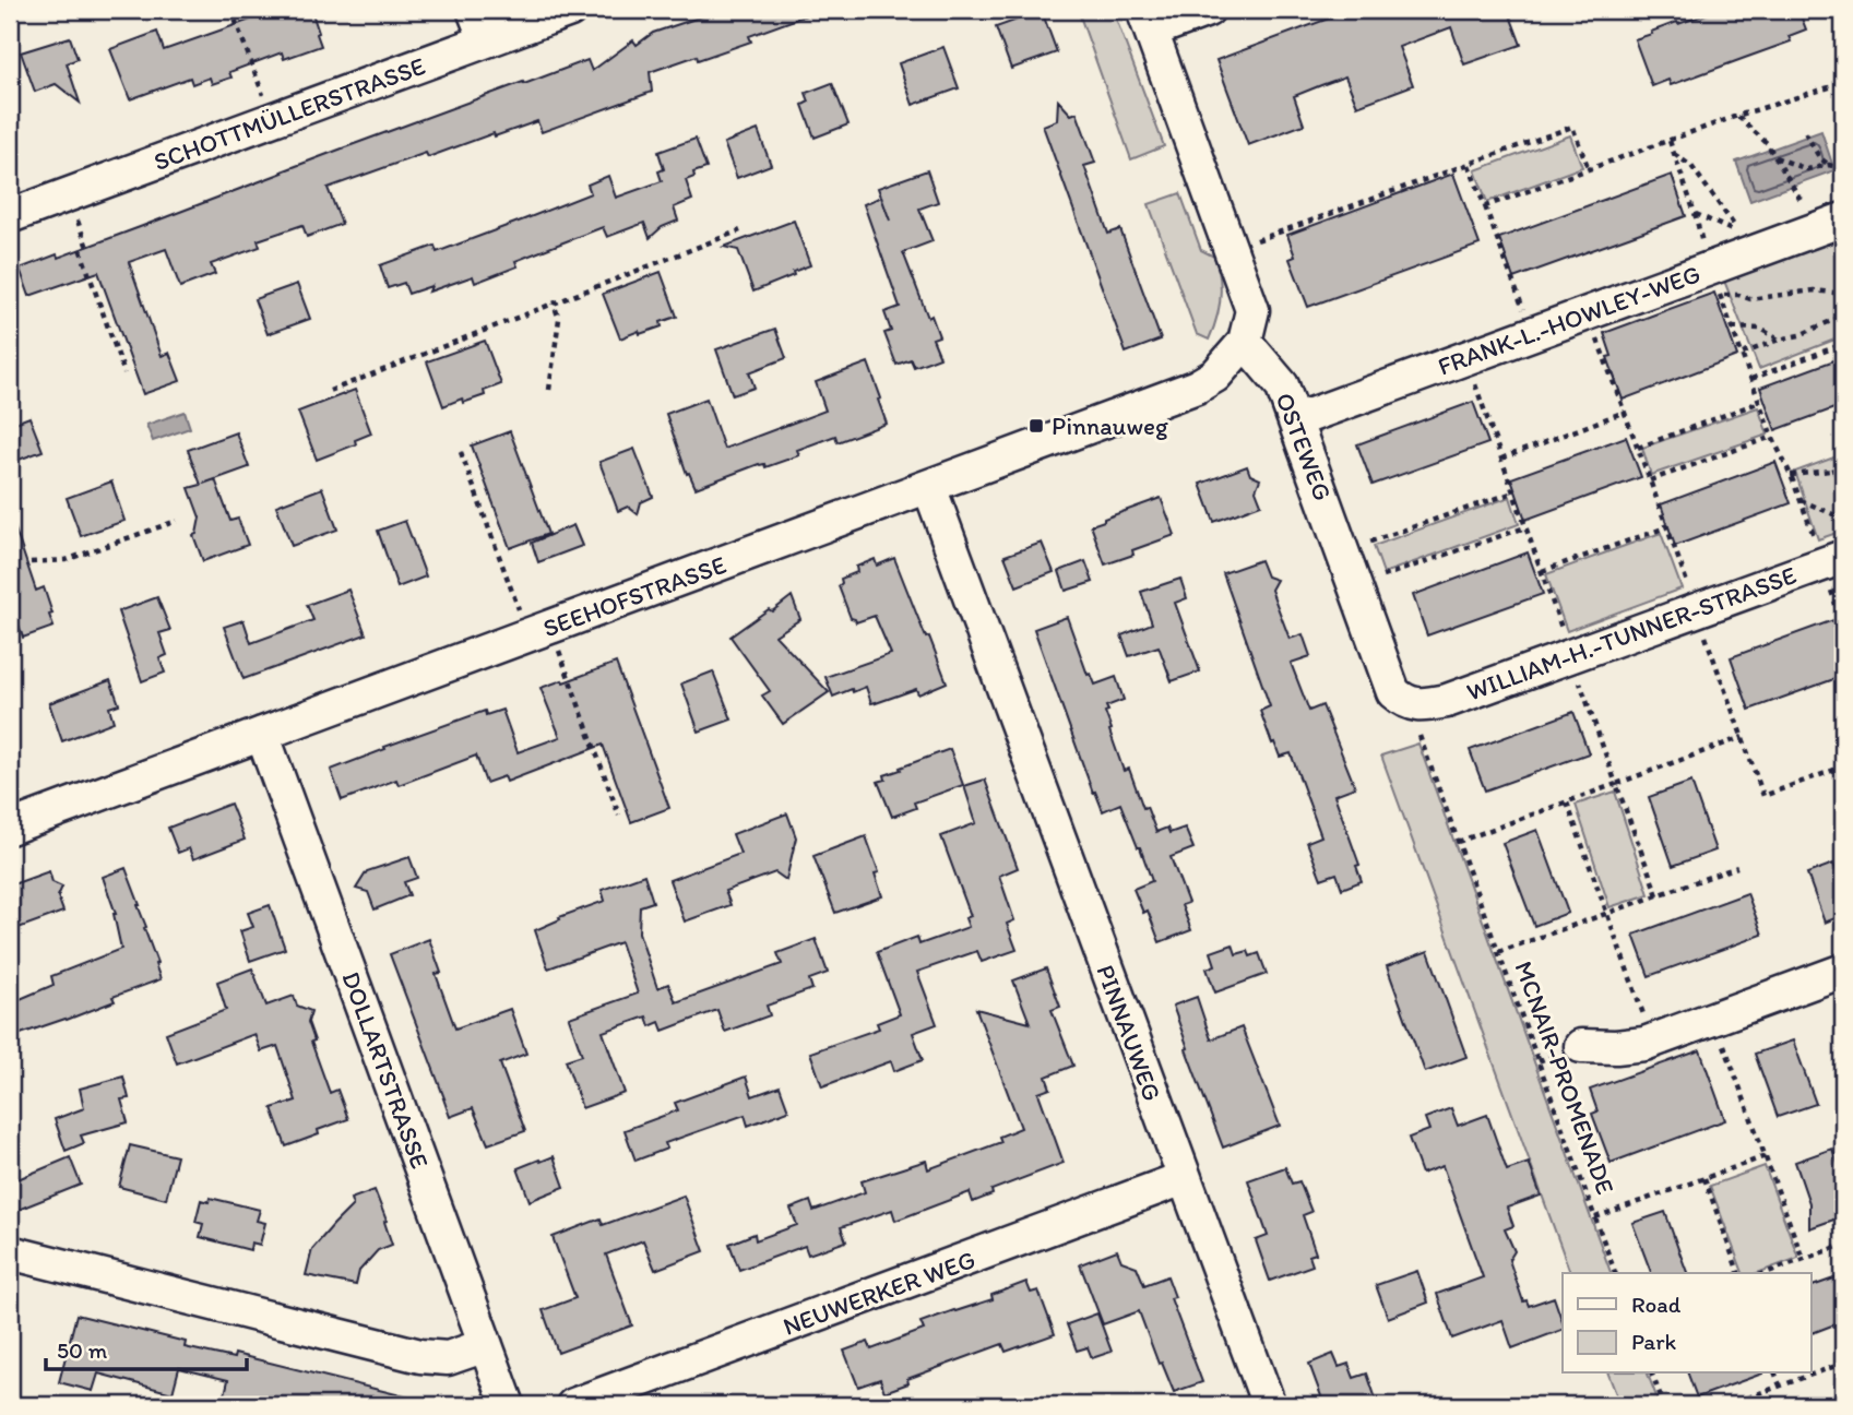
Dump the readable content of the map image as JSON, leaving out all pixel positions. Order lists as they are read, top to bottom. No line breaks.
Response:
{"streets":{"street":["SCHOTTMÜLLERSTRASSE","FRANK-L.-HOWLEY-WEG","OSTEWEG","SEEHOFSTRASSE","WILLIAM-H.-TUNNER-STRASSE","PINNAUWEG","DOLLARTSTRASSE","NEUWERKER WEG"],"path":["MCNAIR-PROMENADE"]},"crossings":[["FRANK-L.-HOWLEY-WEG","OSTEWEG"],["OSTEWEG","SEEHOFSTRASSE"],["OSTEWEG","WILLIAM-H.-TUNNER-STRASSE"],["OSTEWEG","MCNAIR-PROMENADE"],["SEEHOFSTRASSE","PINNAUWEG"],["SEEHOFSTRASSE","DOLLARTSTRASSE"],["WILLIAM-H.-TUNNER-STRASSE","MCNAIR-PROMENADE"],["PINNAUWEG","NEUWERKER WEG"]],"places":{"transit":["Pinnauweg"]},"legend":["Road","Park"],"scale_bar":"50 m"}
